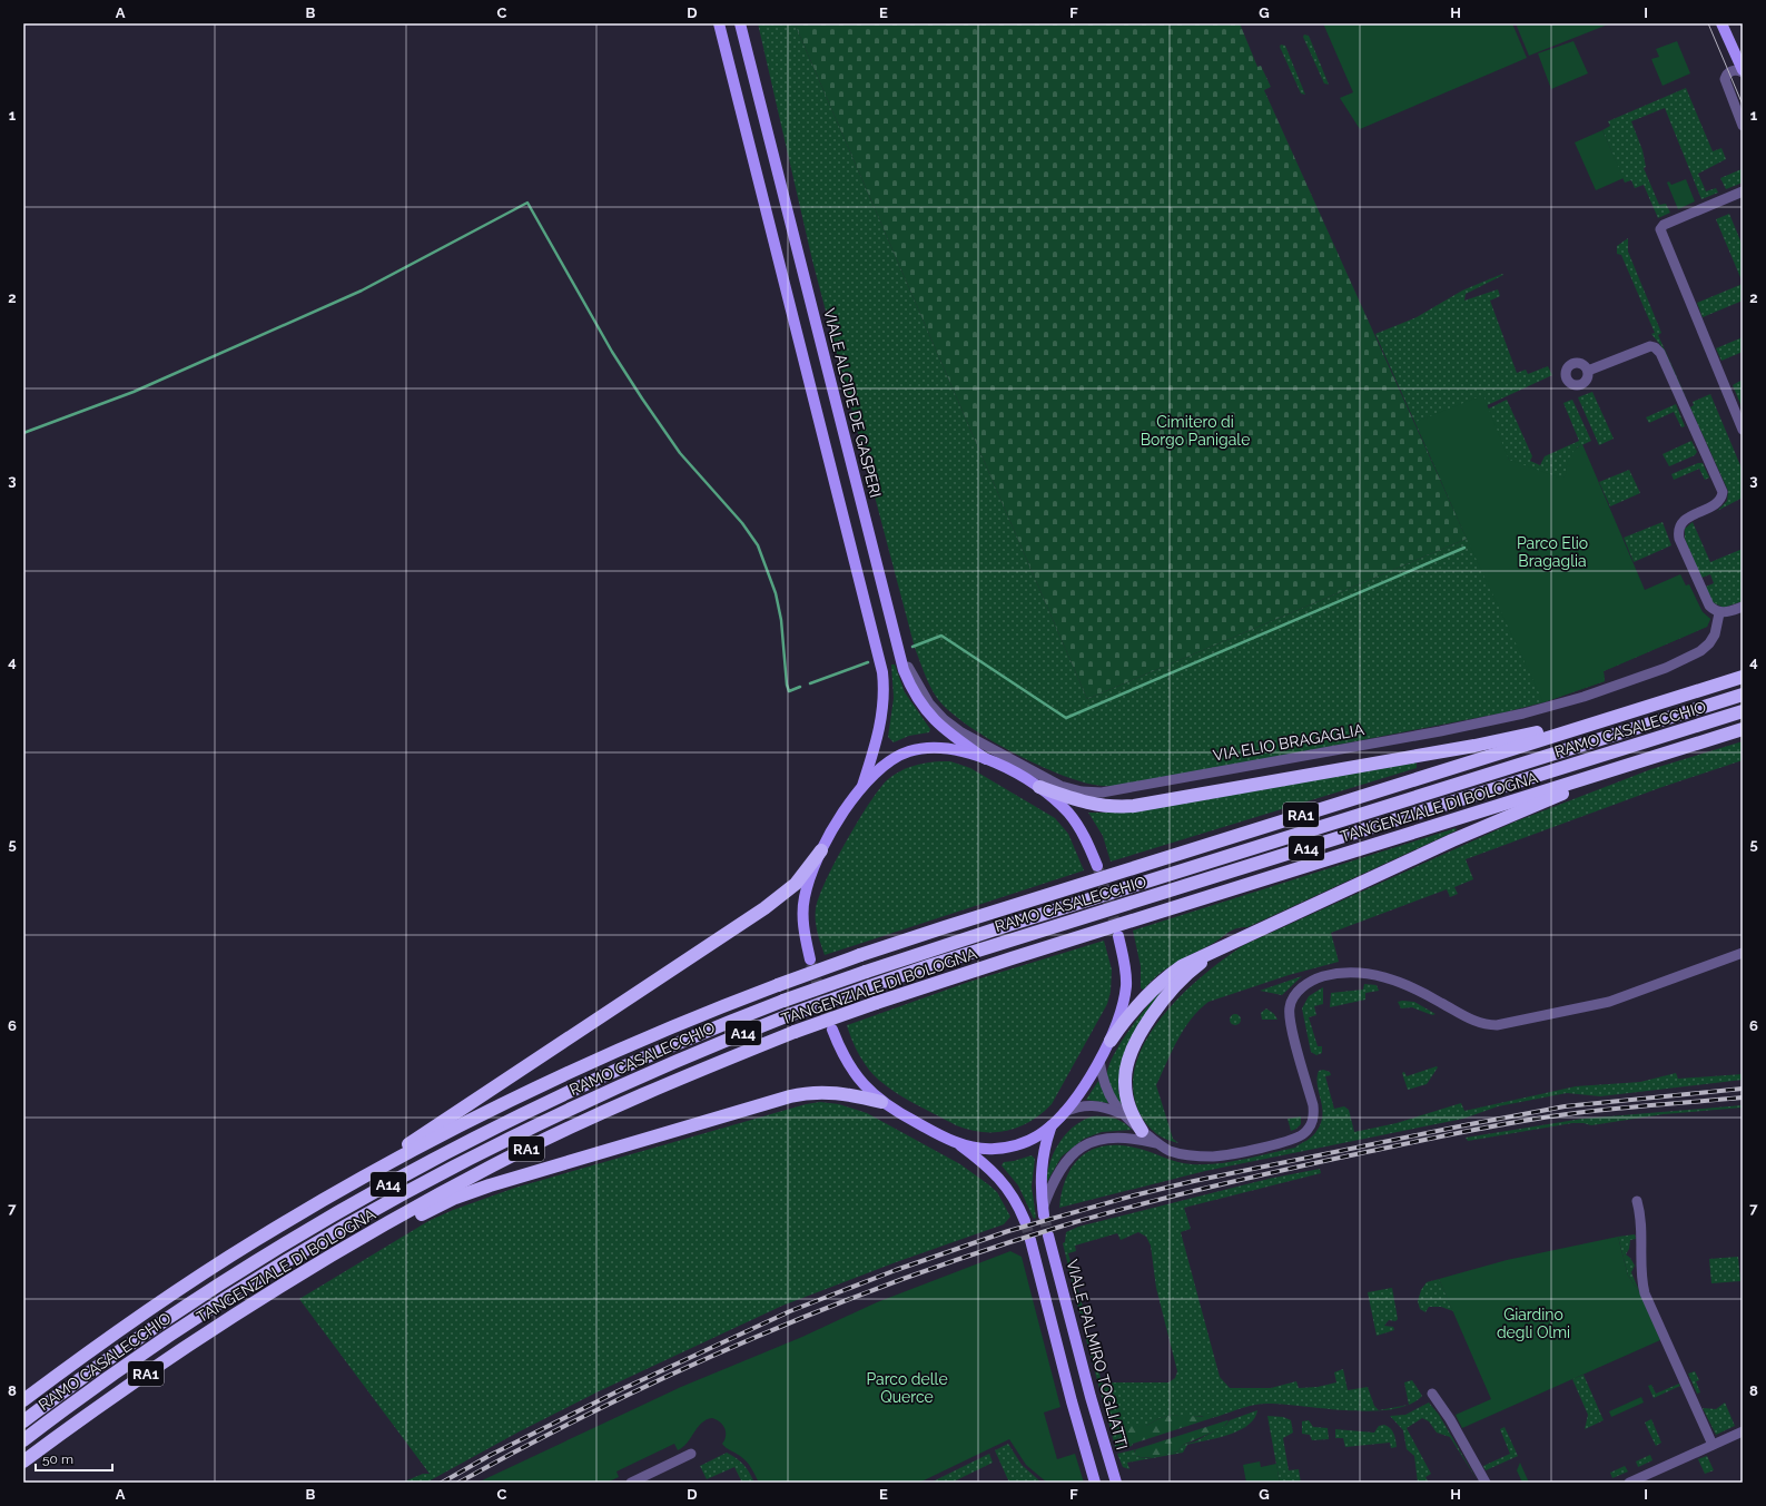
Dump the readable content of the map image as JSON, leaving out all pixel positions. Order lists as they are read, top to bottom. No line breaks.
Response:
{"streets":{"highway":["RAMO CASALECCHIO","TANGENZIALE DI BOLOGNA","RA1","A14"],"main road":["VIALE ALCIDE DE GASPERI","VIALE PALMIRO TOGLIATTI"],"street":["VIA ELIO BRAGAGLIA"]},"crossings":[["VIALE ALCIDE DE GASPERI","VIA ELIO BRAGAGLIA"]],"parks":["Cimitero di Borgo Panigale","Parco Elio Bragaglia","Giardino degli Olmi","Parco delle Querce"],"scale_bar":"50 m","grid":{"columns":["A","B","C","D","E","F","G","H","I"],"rows":["1","2","3","4","5","6","7","8"]}}
